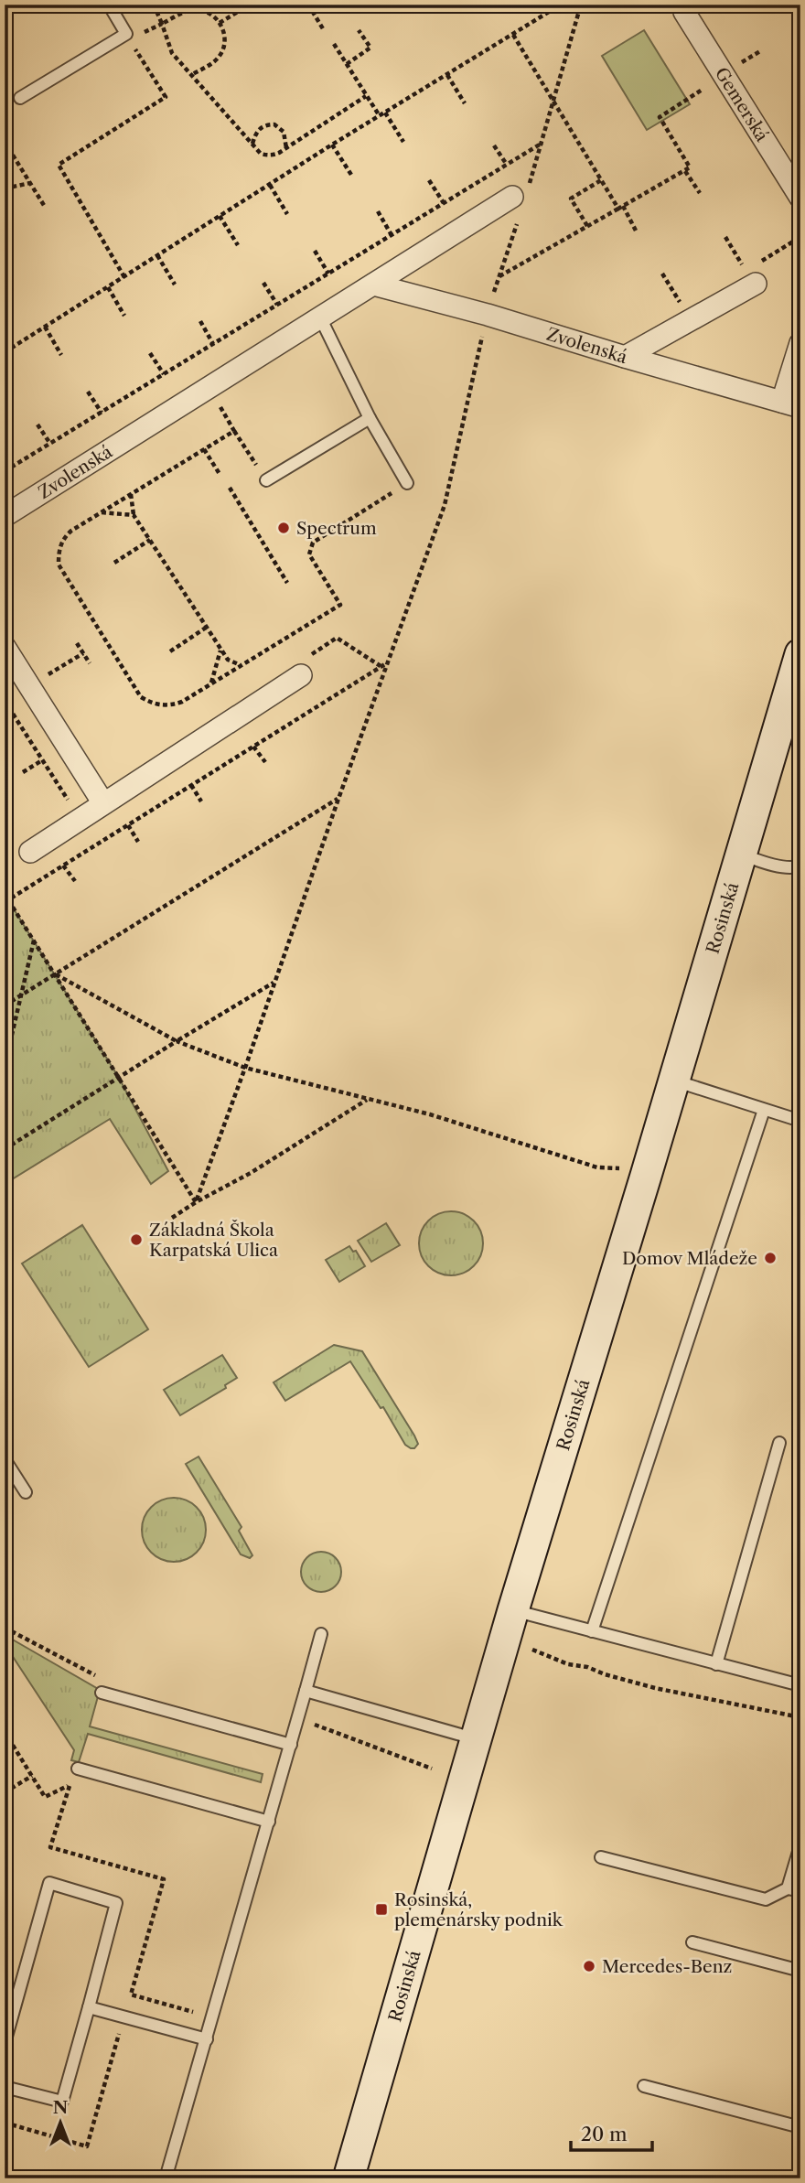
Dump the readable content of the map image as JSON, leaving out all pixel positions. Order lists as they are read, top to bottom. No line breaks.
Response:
{"streets":{"street":["Gemerská","Zvolenská","Rosinská"]},"places":{"other":["Spectrum","Základná Škola Karpatská Ulica","Domov Mládeže","Mercedes-Benz"],"transit":["Rosinská, plemenársky podnik"]},"scale_bar":"20 m","north":"top"}
